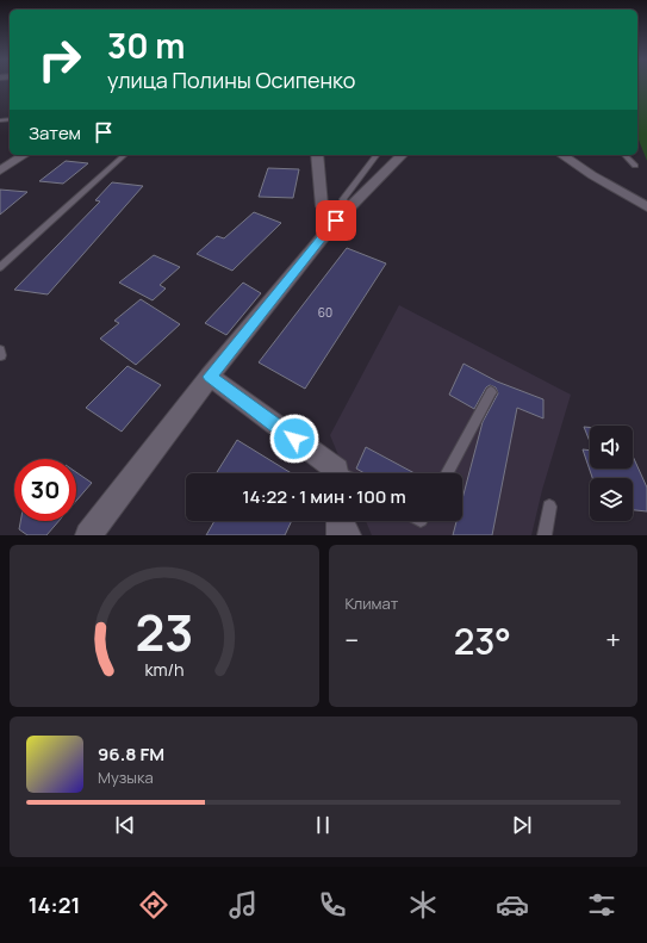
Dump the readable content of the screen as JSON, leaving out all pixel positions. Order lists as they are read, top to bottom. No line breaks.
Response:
{"house_numbers":["60"],"page":{"turn":["30 m","улица Полины Осипенко"],"then":"Затем","limit":"30","trip":"14:22 · 1 мин · 100 m","tile":"Климат","heat":["−","23°","+"],"song":["96.8 FM","Музыка"],"tabs":"14:21","gauge":["23","km/h"]}}
